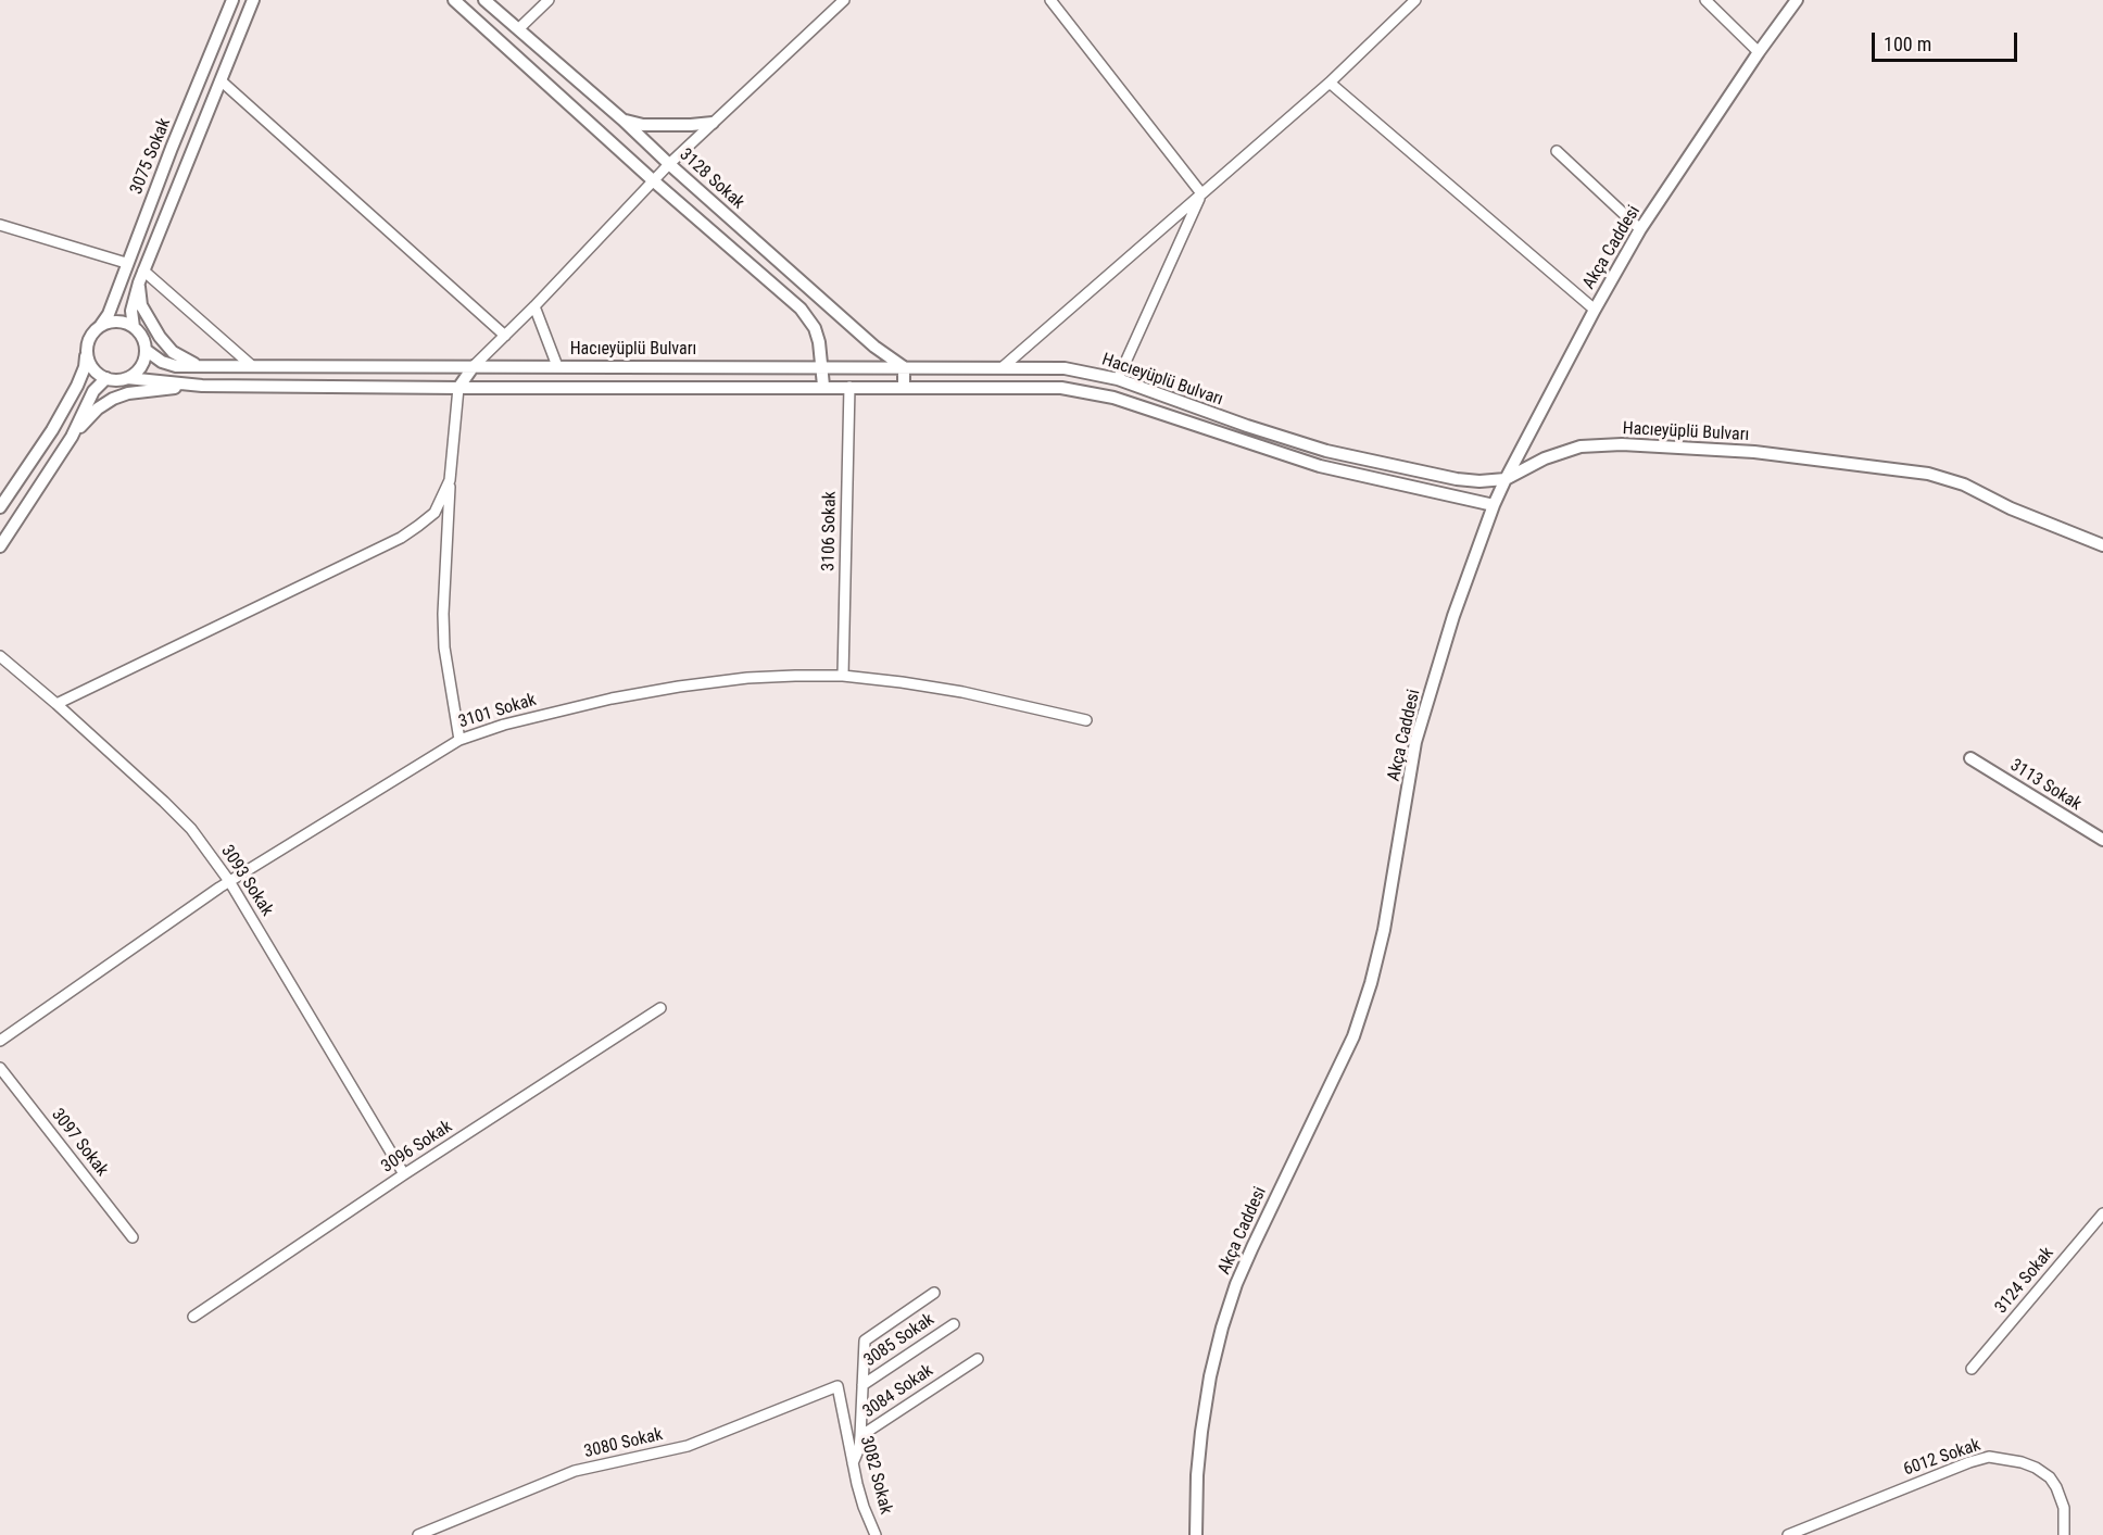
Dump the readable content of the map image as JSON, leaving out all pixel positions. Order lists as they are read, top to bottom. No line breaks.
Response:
{"streets":{"street":["3075 Sokak","3128 Sokak","Akça Caddesi","Hacıeyüplü Bulvarı","3106 Sokak","3101 Sokak","3113 Sokak","3093 Sokak","3097 Sokak","3096 Sokak","3124 Sokak","3085 Sokak","3084 Sokak","3080 Sokak","6012 Sokak","3082 Sokak"]},"crossings":[["3075 Sokak","Hacıeyüplü Bulvarı"],["3128 Sokak","Hacıeyüplü Bulvarı"],["Akça Caddesi","Hacıeyüplü Bulvarı"],["Hacıeyüplü Bulvarı","3106 Sokak"],["3106 Sokak","3101 Sokak"],["3101 Sokak","3093 Sokak"],["3093 Sokak","3096 Sokak"],["3085 Sokak","3082 Sokak"],["3084 Sokak","3082 Sokak"],["3080 Sokak","3082 Sokak"]],"scale_bar":"100 m"}
